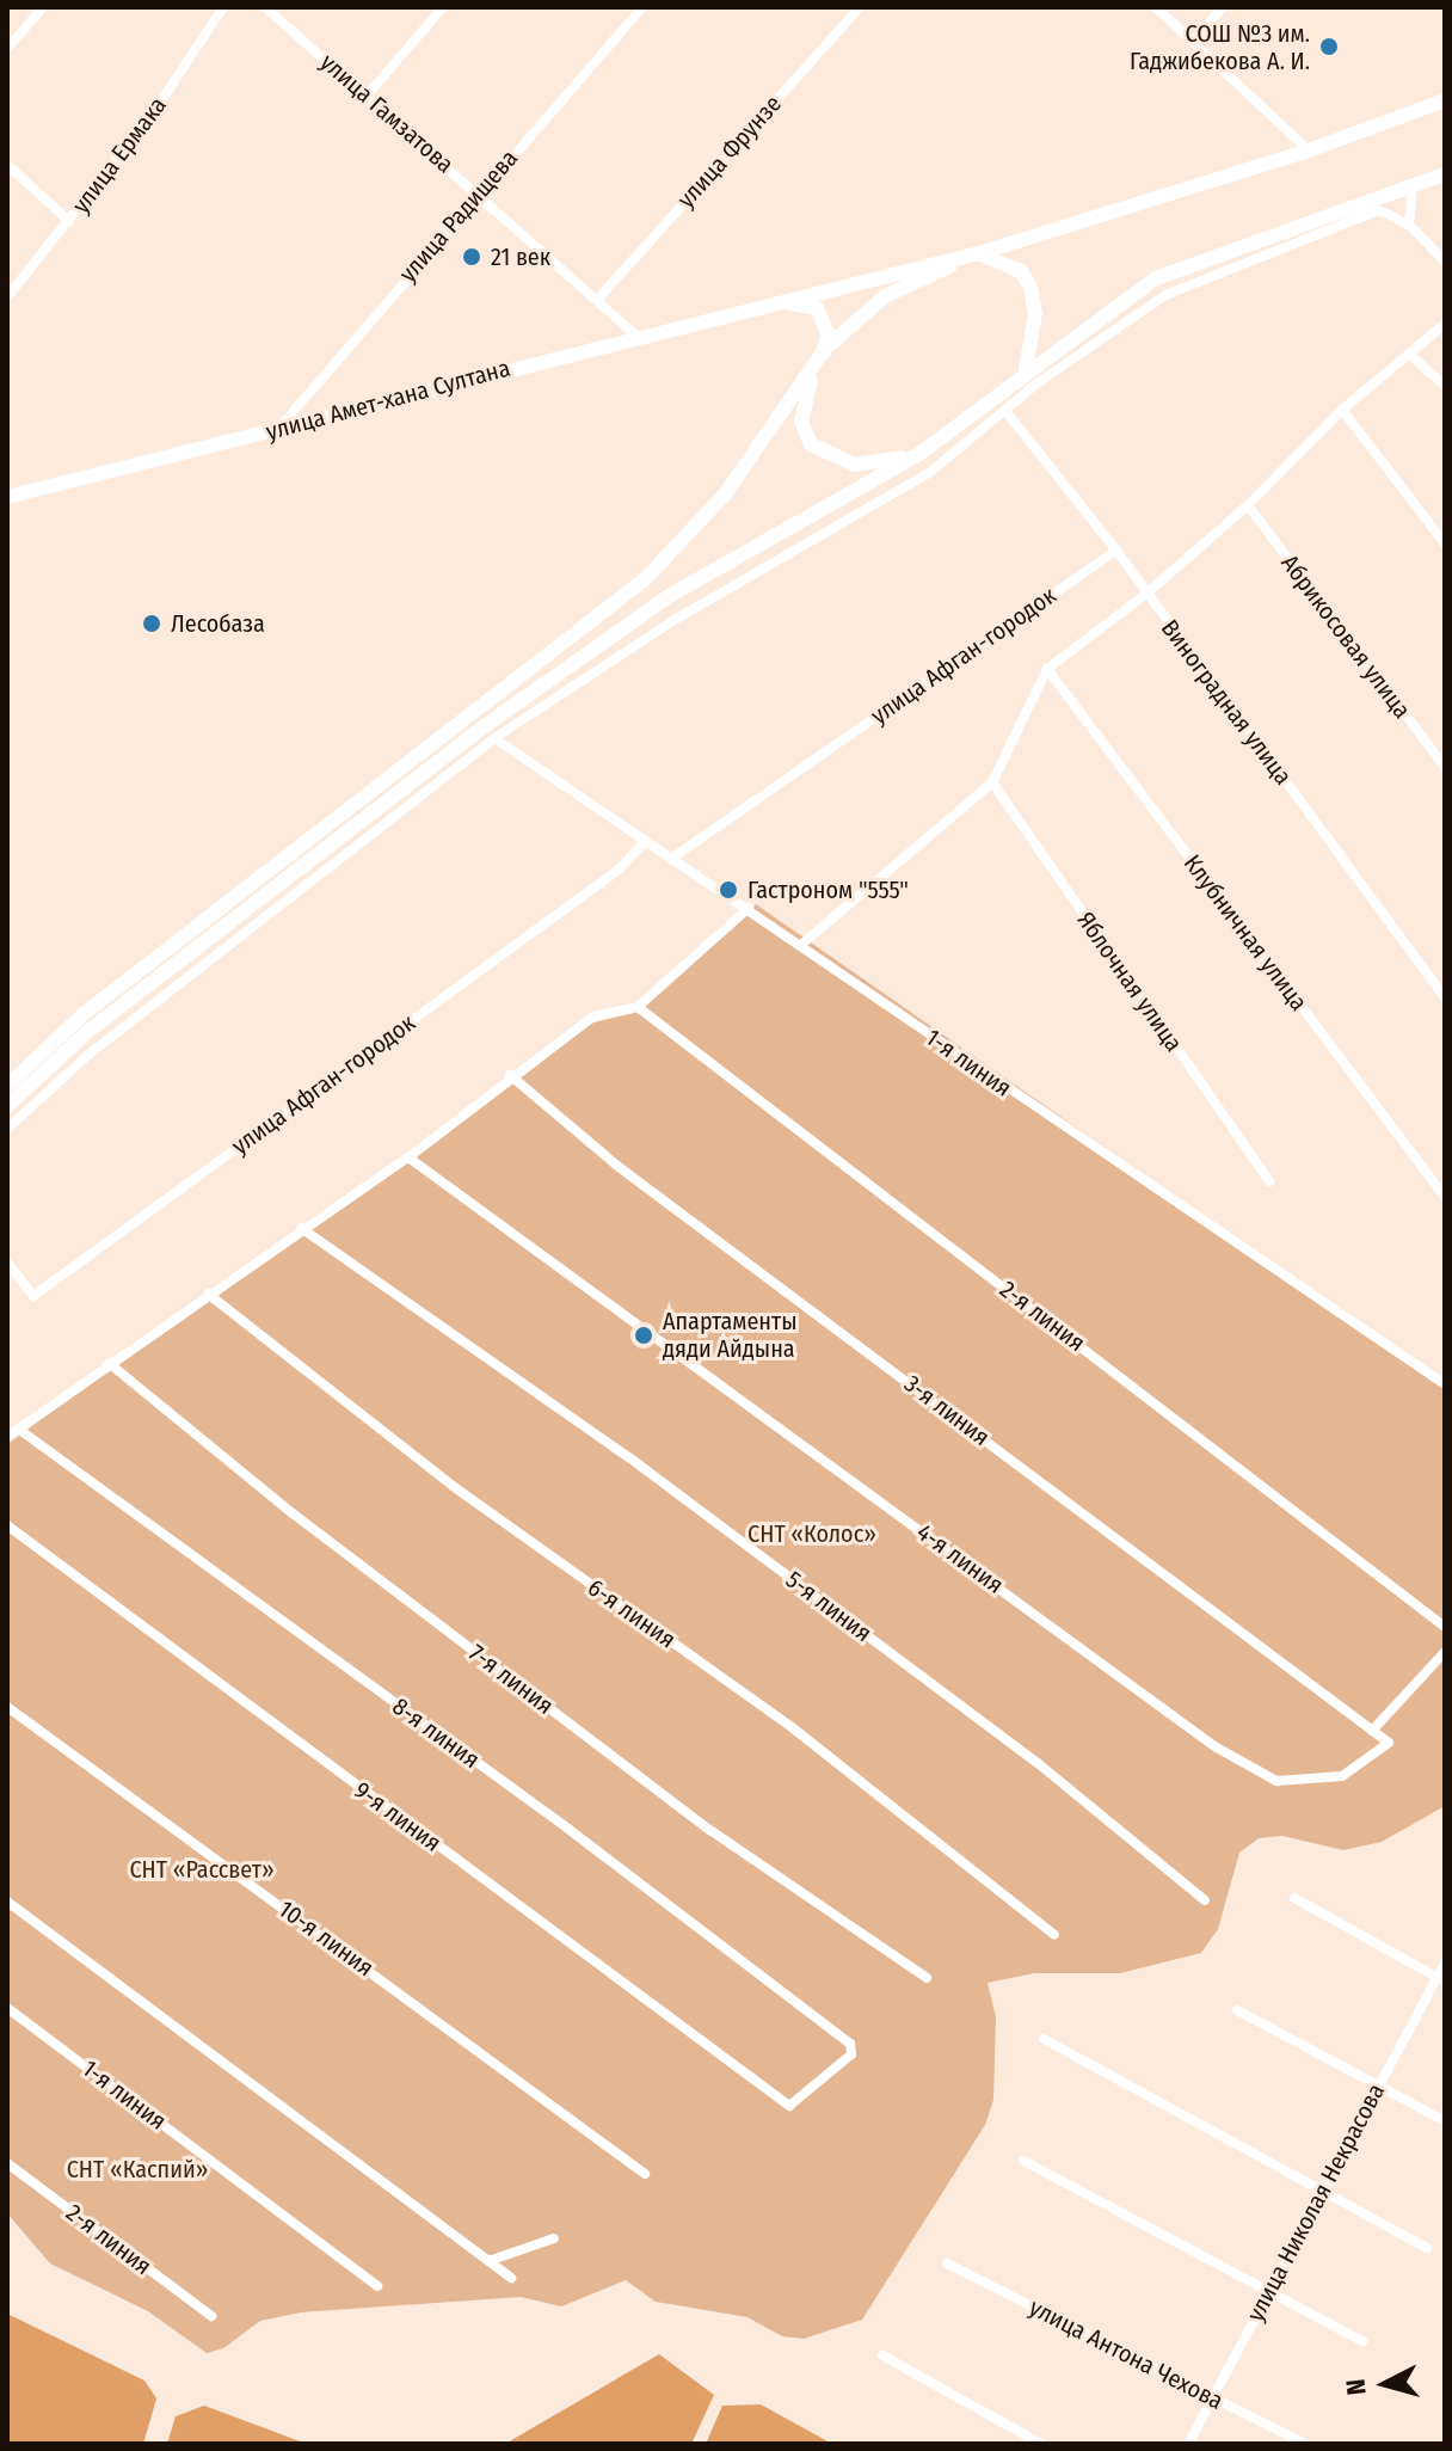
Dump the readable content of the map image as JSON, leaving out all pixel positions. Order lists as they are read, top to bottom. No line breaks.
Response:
{"streets":{"main road":["улица Амет-хана Султана"],"street":["улица Гамзатова","улица Фрунзе","улица Ермака","улица Радищева","Абрикосовая улица","улица Афган-городок","Виноградная улица","Клубничная улица","Яблочная улица","1-я линия","2-я линия","3-я линия","4-я линия","5-я линия","6-я линия","7-я линия","8-я линия","9-я линия","10-я линия","улица Николая Некрасова","улица Антона Чехова"]},"crossings":[["улица Гамзатова","улица Фрунзе"],["улица Гамзатова","улица Радищева"],["улица Гамзатова","улица Амет-хана Султана"],["улица Радищева","улица Амет-хана Султана"],["улица Афган-городок","Виноградная улица"],["улица Афган-городок","1-я линия"],["3-я линия","4-я линия"],["8-я линия","9-я линия"],["улица Николая Некрасова","улица Антона Чехова"]],"parks":["СНТ «Колос»","СНТ «Рассвет»","СНТ «Каспий»"],"places":["СОШ №3 им. Гаджибекова А. И.","21 век","Лесобаза","Гастроном \"555\"","Апартаменты дяди Айдына"],"north":"left"}
